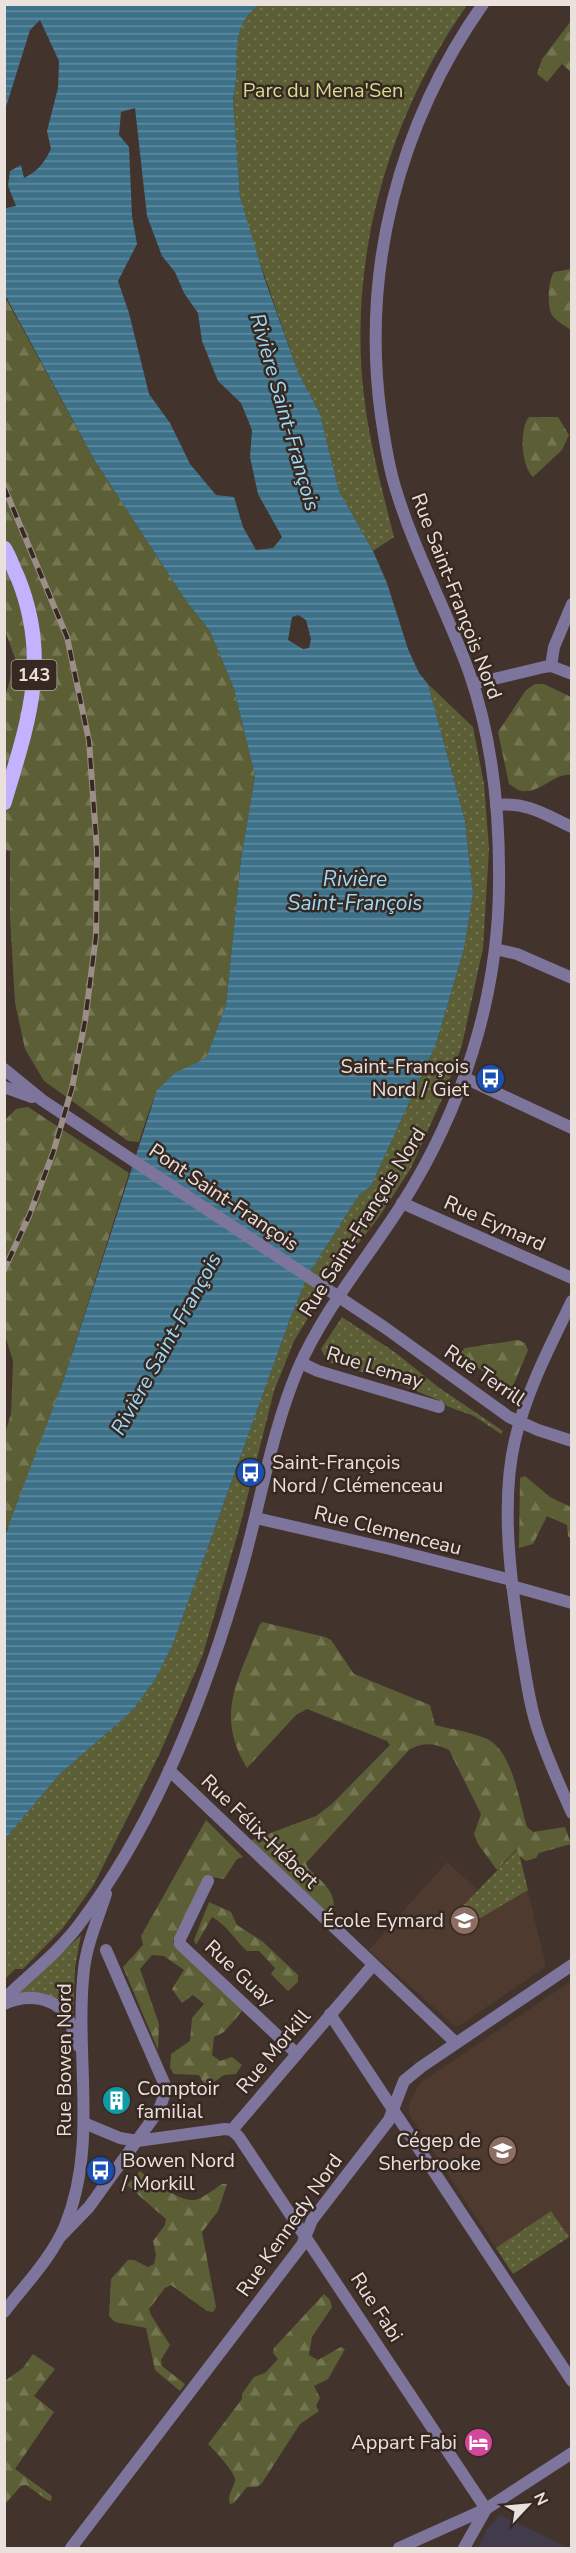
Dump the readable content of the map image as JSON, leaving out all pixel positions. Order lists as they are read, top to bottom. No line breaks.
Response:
{"streets":{"main road":["143"],"street":["Rue Saint-François Nord","Pont Saint-François","Rue Eymard","Rue Lemay","Rue Terrill","Rue Clemenceau","Rue Félix-Hébert","Rue Guay","Rue Morkill","Rue Bowen Nord","Rue Kennedy Nord","Rue Fabi"]},"crossings":[["Rue Saint-François Nord","Rue Eymard"],["Rue Saint-François Nord","Rue Lemay"],["Rue Saint-François Nord","Rue Clemenceau"],["Rue Saint-François Nord","Rue Félix-Hébert"],["Rue Saint-François Nord","Rue Bowen Nord"],["Pont Saint-François","Rue Terrill"],["Rue Félix-Hébert","Rue Morkill"],["Rue Félix-Hébert","Rue Kennedy Nord"],["Rue Guay","Rue Morkill"],["Rue Morkill","Rue Fabi"],["Rue Kennedy Nord","Rue Fabi"]],"water":["Rivière Saint-François"],"parks":["Parc du Mena'Sen"],"places":{"bus stop":["Saint-François Nord / Giet","Saint-François Nord / Clémenceau","Bowen Nord / Morkill"],"school or university":["École Eymard","Cégep de Sherbrooke"],"building":["Comptoir familial"],"hotel":["Appart Fabi"]},"north":"top right"}
